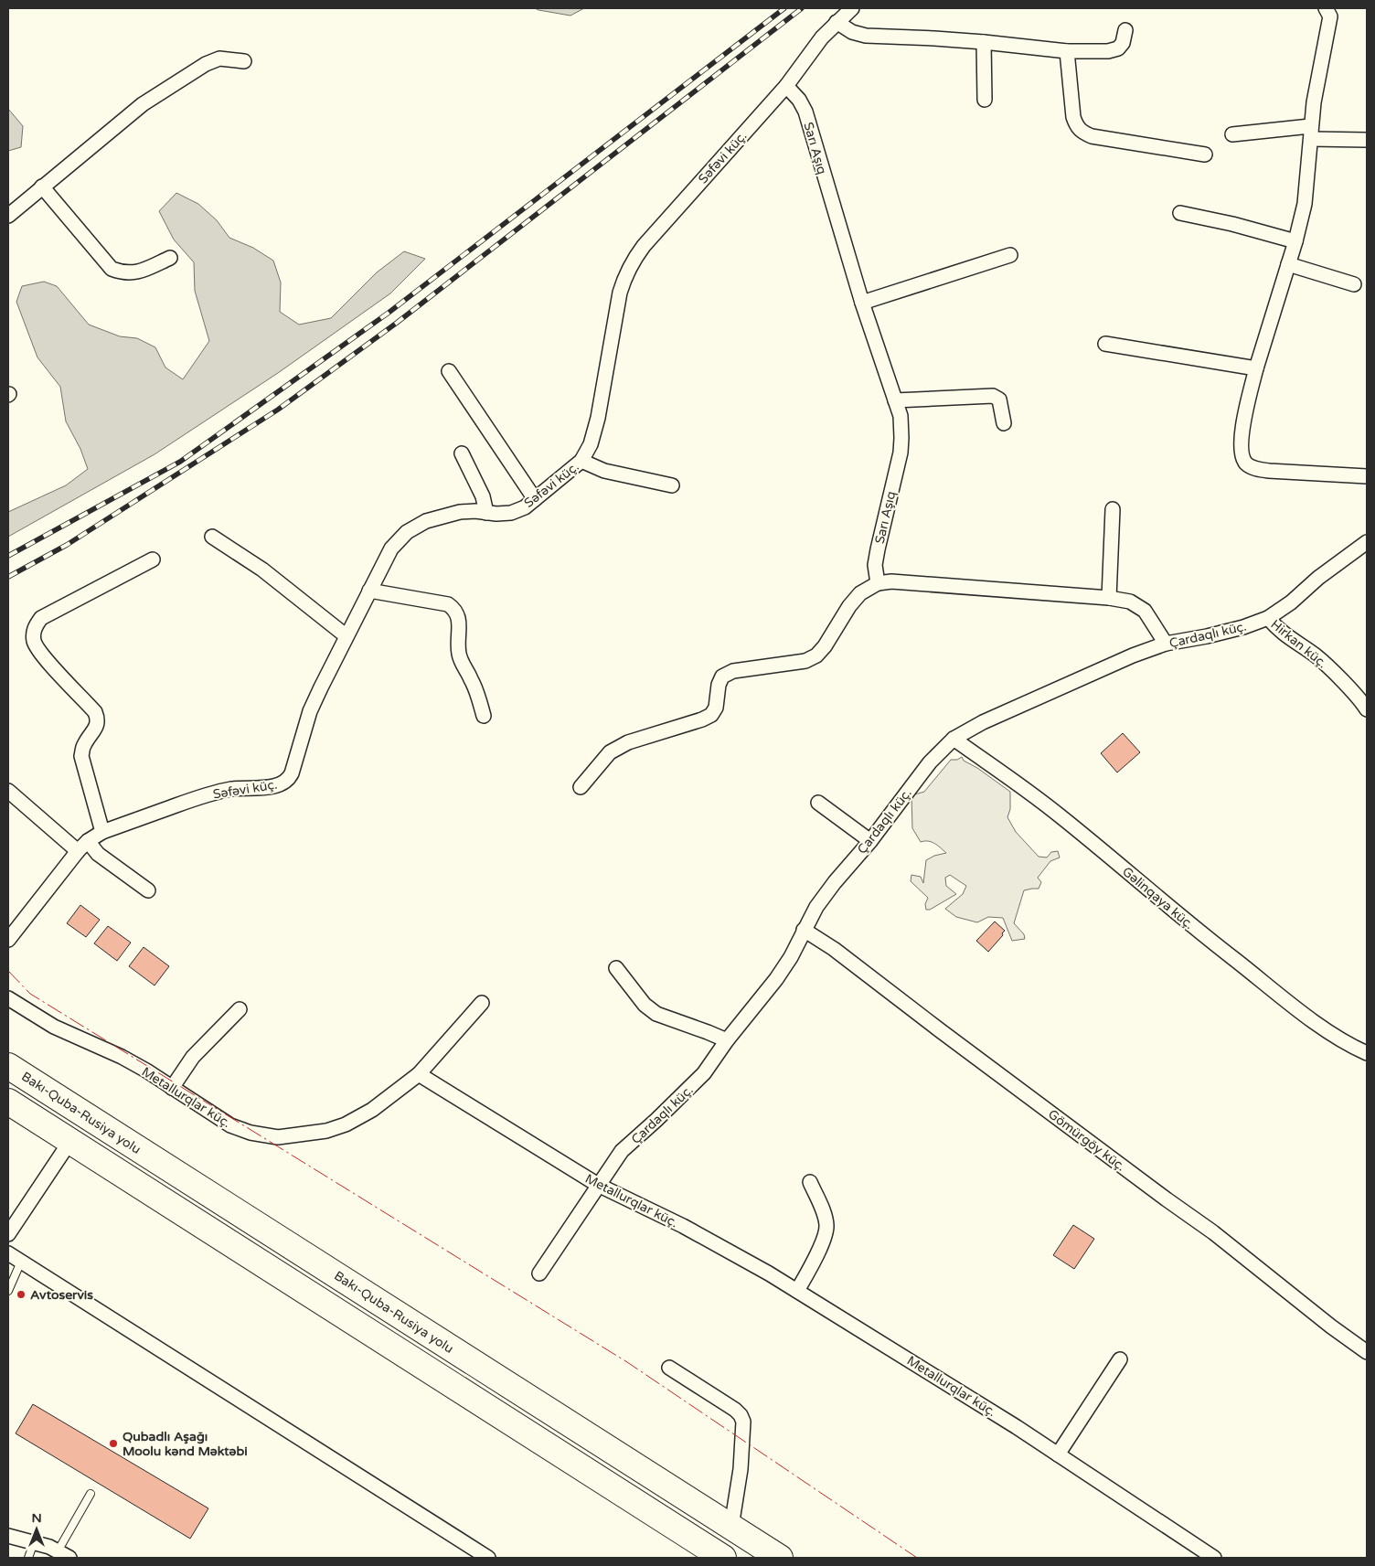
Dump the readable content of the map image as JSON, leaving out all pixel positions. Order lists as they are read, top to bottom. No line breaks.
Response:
{"streets":{"highway":["Bakı-Quba-Rusiya yolu"],"street":["Sarı Aşıq","Səfəvi küç.","Çardaqlı küç.","Hirkan küç.","Gəlinqaya küç.","Metallurqlar küç.","Gömürgöy küç."]},"crossings":[["Sarı Aşıq","Səfəvi küç."],["Çardaqlı küç.","Hirkan küç."],["Çardaqlı küç.","Gəlinqaya küç."],["Çardaqlı küç.","Metallurqlar küç."],["Çardaqlı küç.","Gömürgöy küç."]],"places":["Avtoservis","Qubadlı Aşağı Moolu kənd Məktəbi"],"north":"top"}
